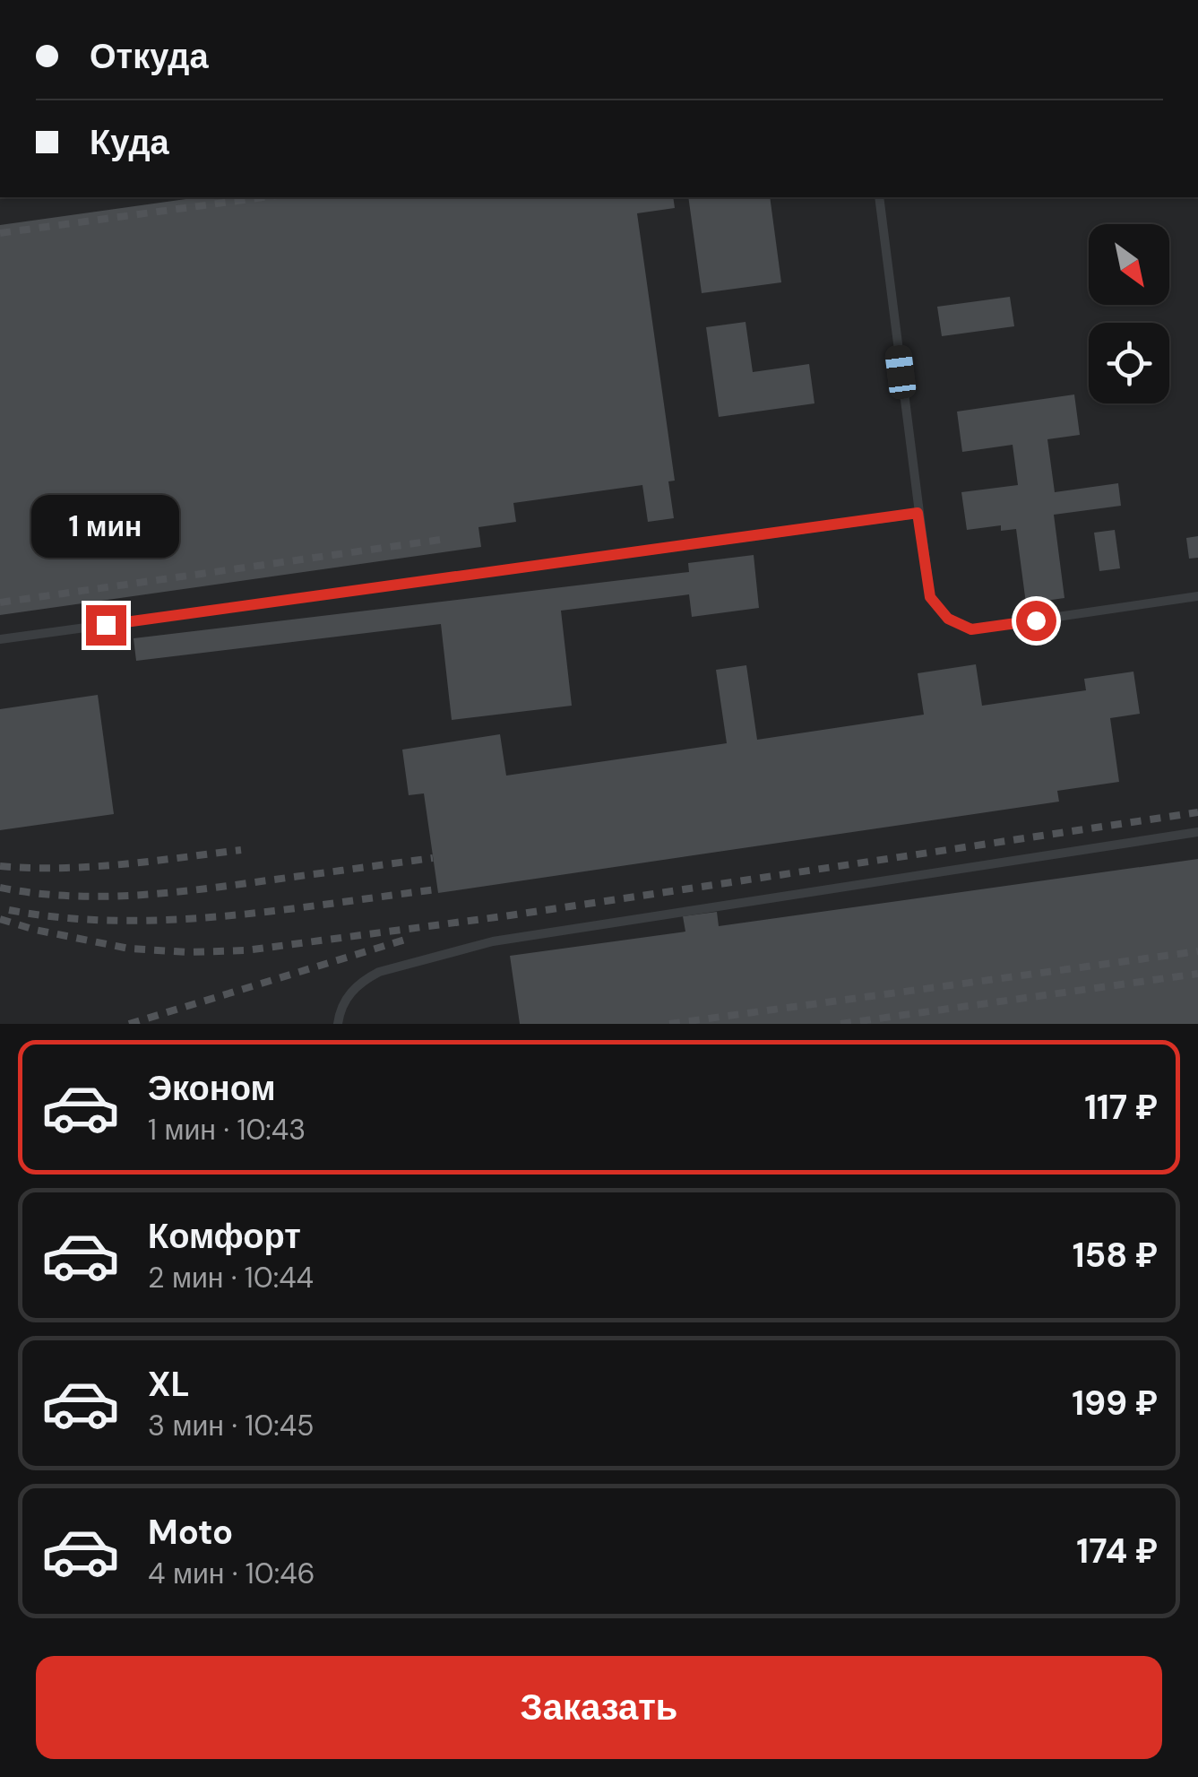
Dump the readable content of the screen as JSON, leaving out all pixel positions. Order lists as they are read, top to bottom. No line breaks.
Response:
{"north":"bottom right","page":{"banner":["Откуда","Куда"],"bubble":"1 мин","list":[{"name":"Эконом","note":"1 мин · 10:43","value":"117 ₽"},{"name":"Комфорт","note":"2 мин · 10:44","value":"158 ₽"},{"name":"XL","note":"3 мин · 10:45","value":"199 ₽"},{"name":"Moto","note":"4 мин · 10:46","value":"174 ₽"}],"buttons":"Заказать"}}
